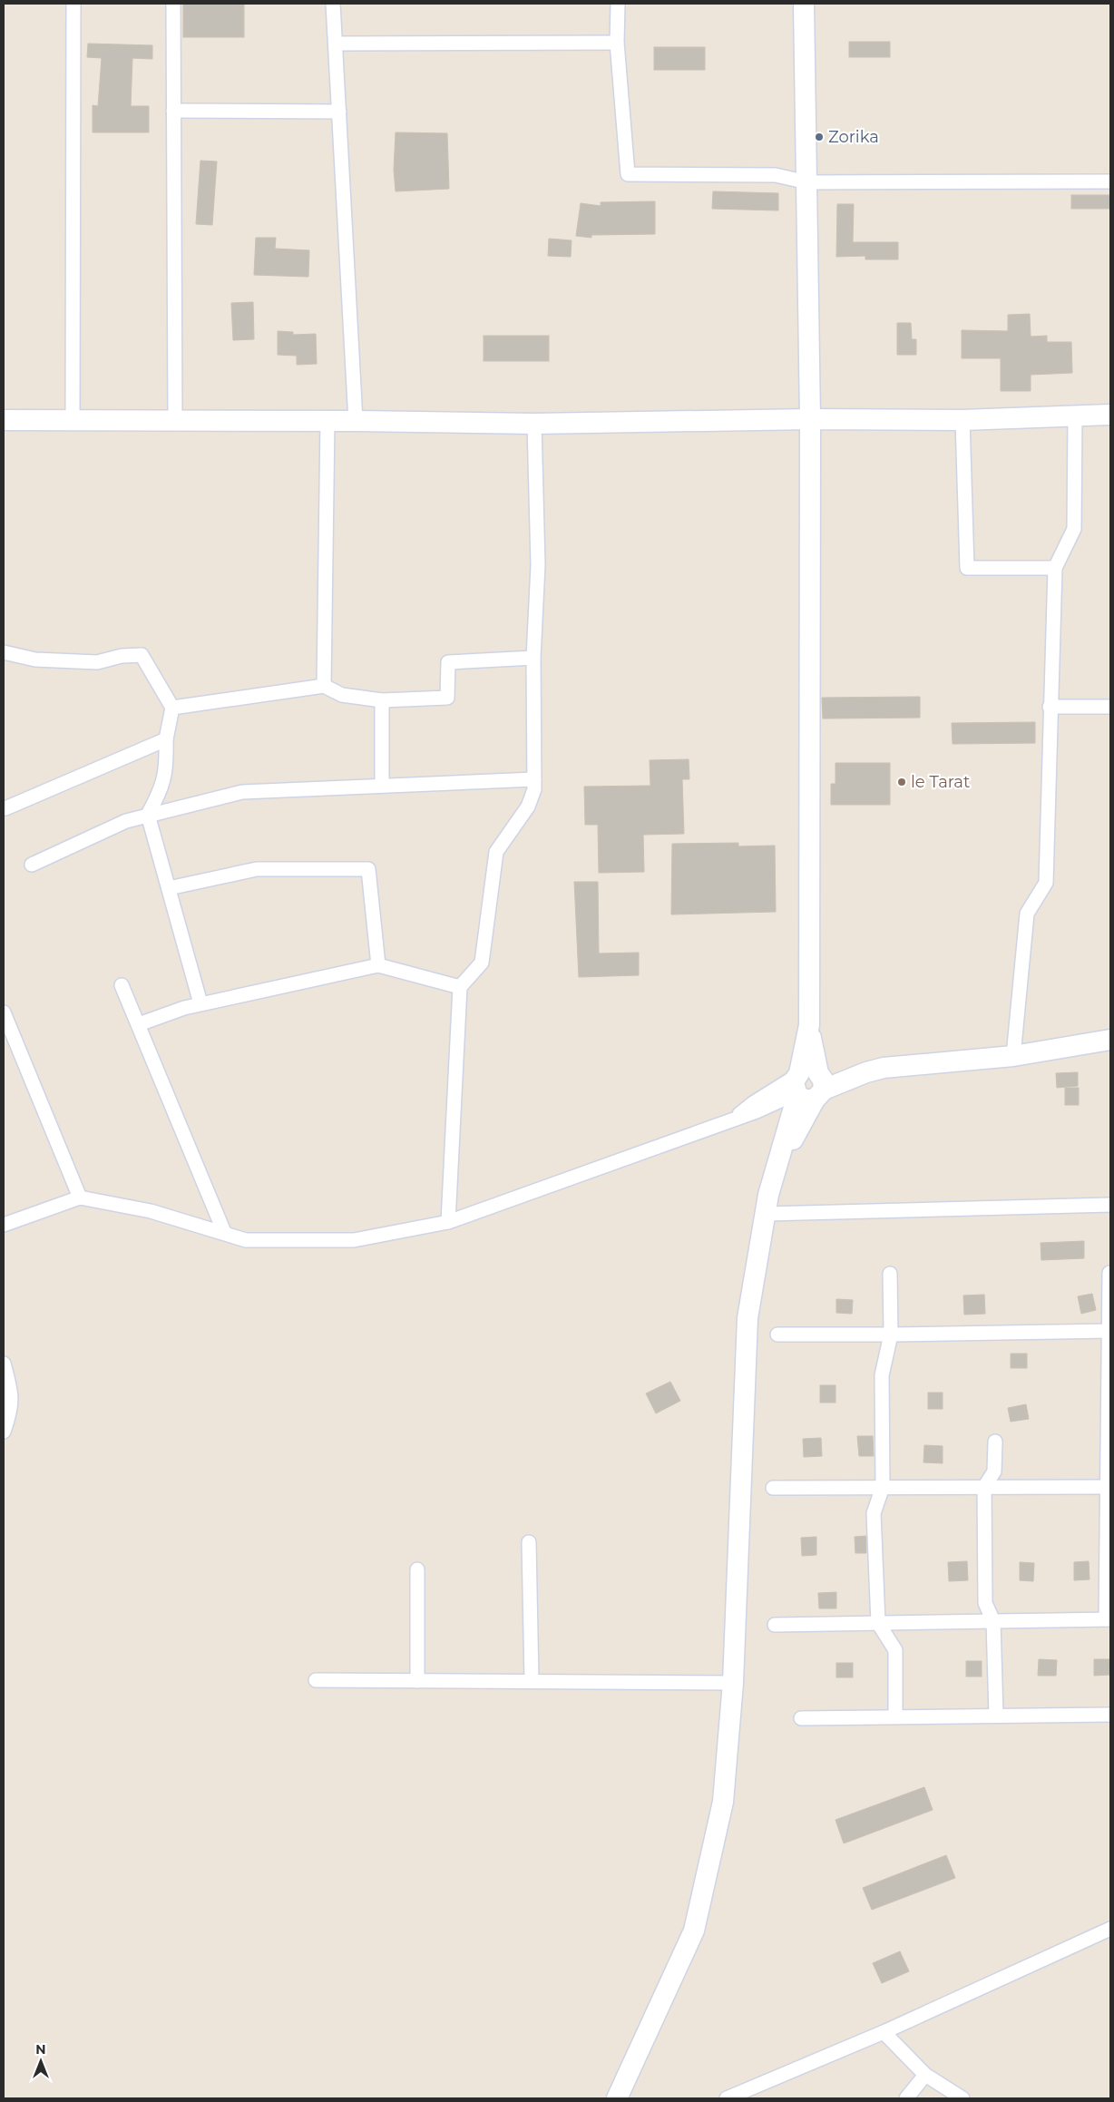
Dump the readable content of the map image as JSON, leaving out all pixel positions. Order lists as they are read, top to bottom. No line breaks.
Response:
{"places":["Zorika","le Tarat"],"north":"top"}
